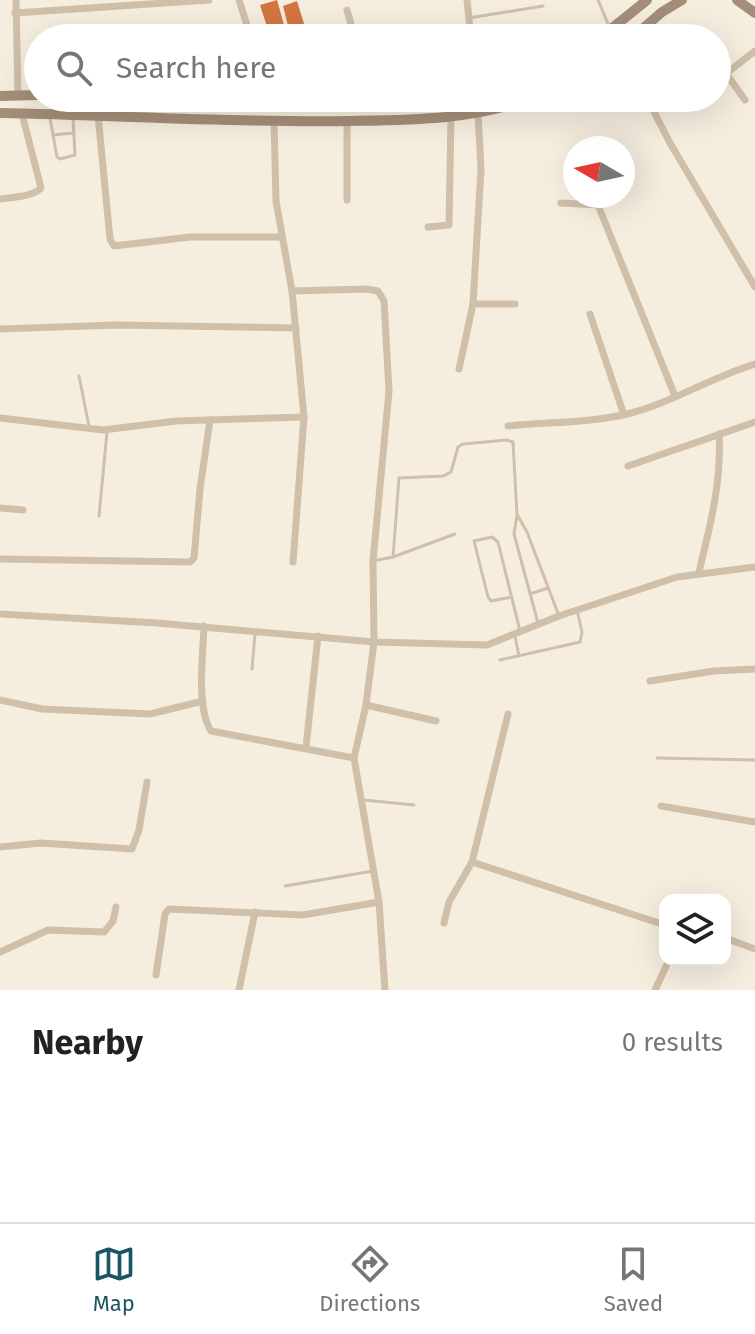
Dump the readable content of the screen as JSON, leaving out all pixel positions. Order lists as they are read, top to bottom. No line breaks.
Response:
{"north":"left","page":{"search":"Search here","heading":["Nearby","0 results"],"nav":["Map","Directions","Saved"]}}
